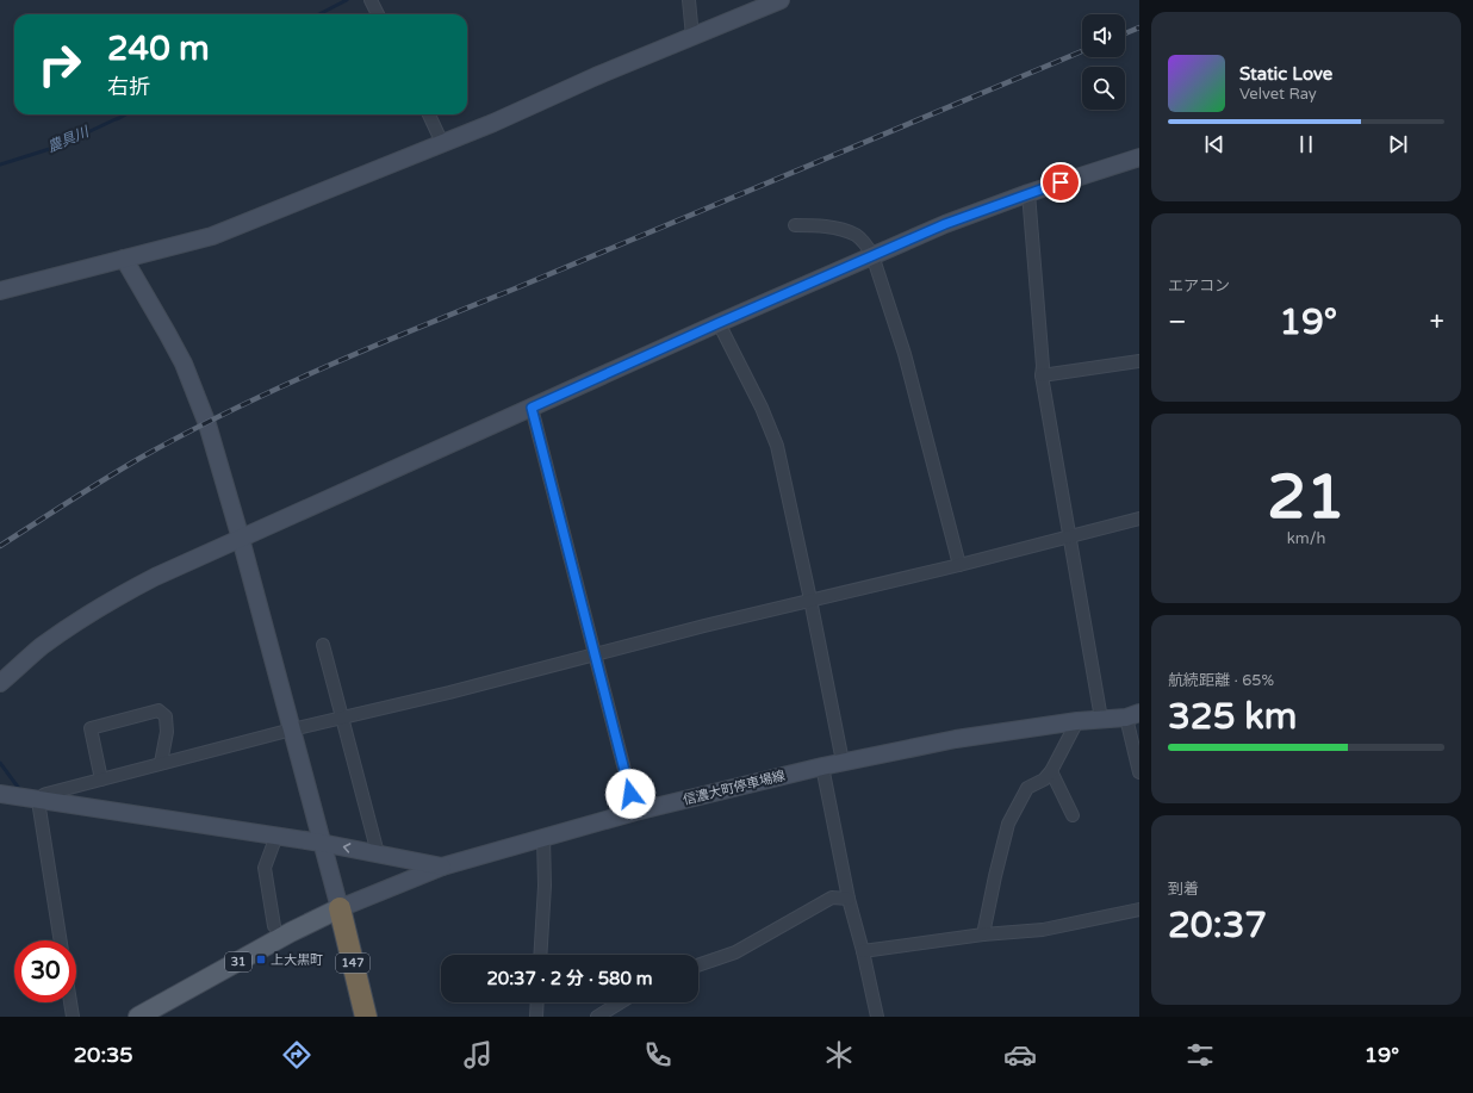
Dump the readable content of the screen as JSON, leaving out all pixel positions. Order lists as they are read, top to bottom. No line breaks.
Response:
{"streets":{"highway":["147"],"main road":["31"],"street":["信濃大町停車場線"]},"crossings":[["信濃大町停車場線","31"],["信濃大町停車場線","147"],["31","147"]],"water":["農具川"],"places":{"transit":["上大黒町"]},"page":{"turn":["240 m","右折"],"song":["Static Love","Velvet Ray"],"tile":["エアコン",["21","km/h"],["航続距離 · 65%","325 km"],["到着","20:37"]],"heat":["−","19°","+"],"limit":"30","trip":"20:37 · 2 分 · 580 m","tabs":["20:35","19°"]}}
